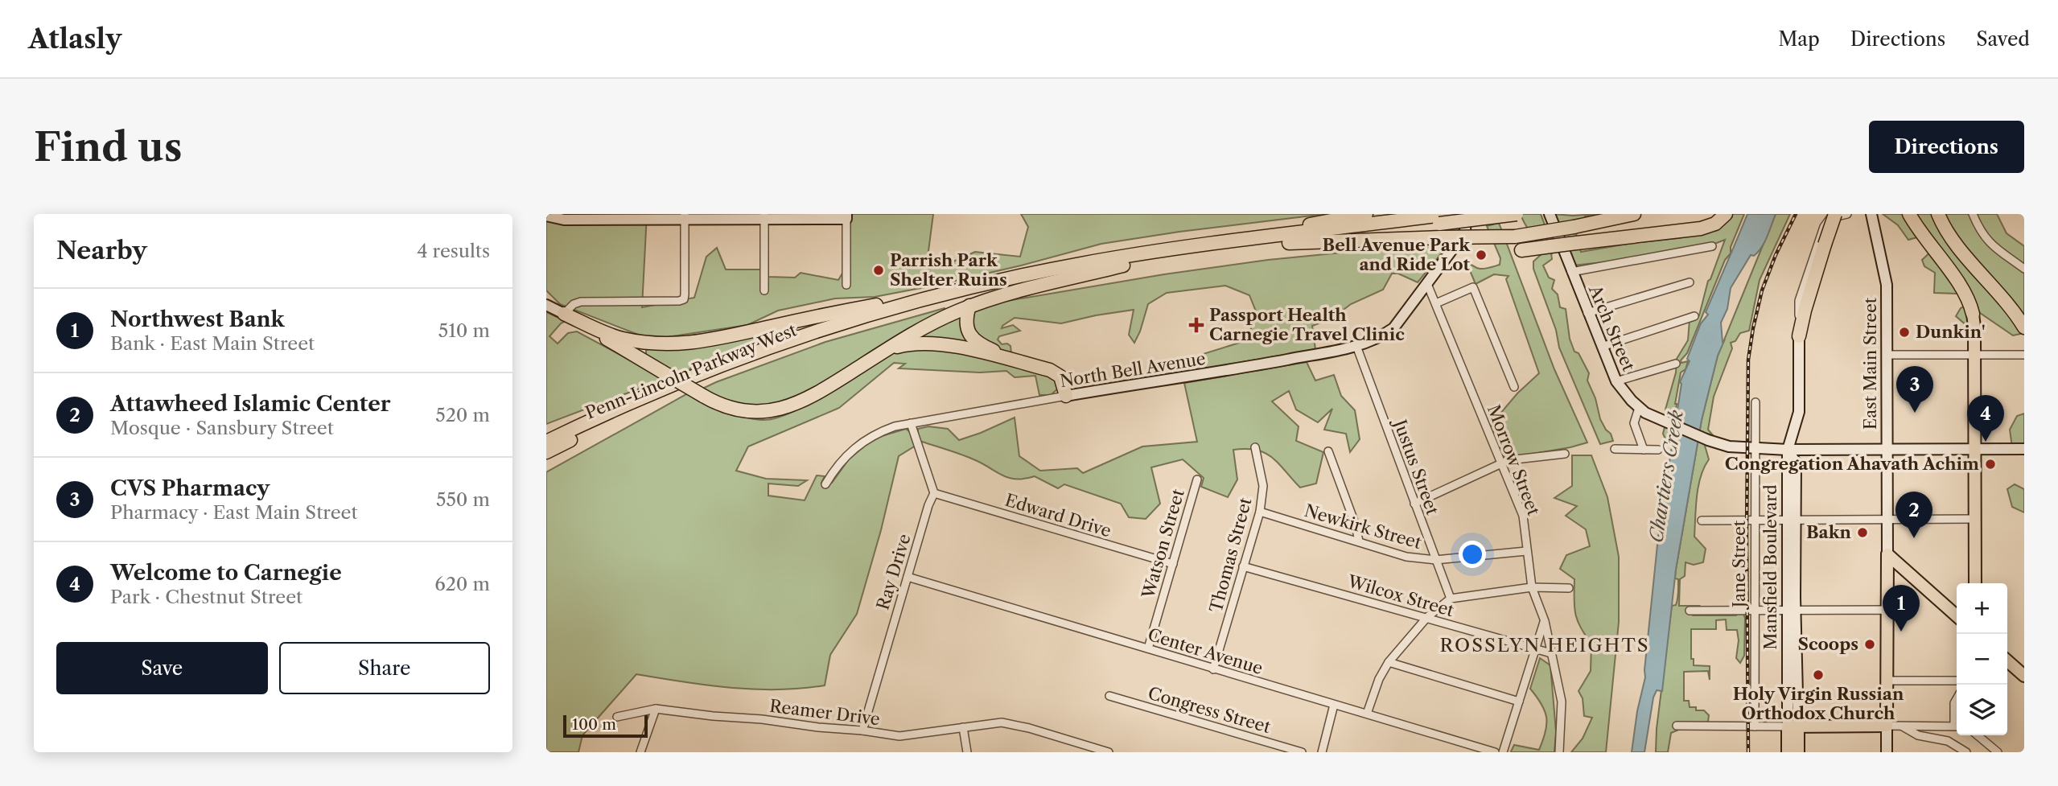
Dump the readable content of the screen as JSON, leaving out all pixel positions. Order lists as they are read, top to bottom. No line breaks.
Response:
{"streets":{"highway":["Penn-Lincoln Parkway West"],"main road":["East Main Street","Mansfield Boulevard"],"street":["Arch Street","North Bell Avenue","Morrow Street","Justus Street","Edward Drive","Newkirk Street","Watson Street","Thomas Street","Jane Street","Ray Drive","Wilcox Street","Center Avenue","Congress Street","Reamer Drive"]},"crossings":[["Arch Street","East Main Street"],["Arch Street","Jane Street"],["Arch Street","Mansfield Boulevard"],["North Bell Avenue","Morrow Street"],["North Bell Avenue","Justus Street"],["Morrow Street","Newkirk Street"],["Morrow Street","Wilcox Street"],["Justus Street","Newkirk Street"],["Edward Drive","Watson Street"],["Edward Drive","Ray Drive"],["Newkirk Street","Thomas Street"],["Watson Street","Center Avenue"],["Thomas Street","Wilcox Street"],["Thomas Street","Center Avenue"],["Ray Drive","Center Avenue"],["Ray Drive","Reamer Drive"]],"districts":["ROSSLYN HEIGHTS"],"water":["Chartiers Creek"],"places":{"other":["Bell Avenue Park and Ride Lot","Parrish Park Shelter Ruins","Dunkin'","Congregation Ahavath Achim","Bakn","Scoops","Holy Virgin Russian Orthodox Church"],"health":["Passport Health Carnegie Travel Clinic"]},"scale_bar":"100 m","page":{"header":"Atlasly","nav":["Map","Directions","Saved"],"buttons":["Directions",["Save","Share"]],"title":"Find us","heading":["Nearby","4 results"],"list":[{"mark":"1","name":"Northwest Bank","note":"Bank · East Main Street","value":"510 m"},{"mark":"2","name":"Attawheed Islamic Center","note":"Mosque · Sansbury Street","value":"520 m"},{"mark":"3","name":"CVS Pharmacy","note":"Pharmacy · East Main Street","value":"550 m"},{"mark":"4","name":"Welcome to Carnegie","note":"Park · Chestnut Street","value":"620 m"}],"pins":["3","4","2","1"],"map_buttons":["+","−"],"scale":"100 m"}}
